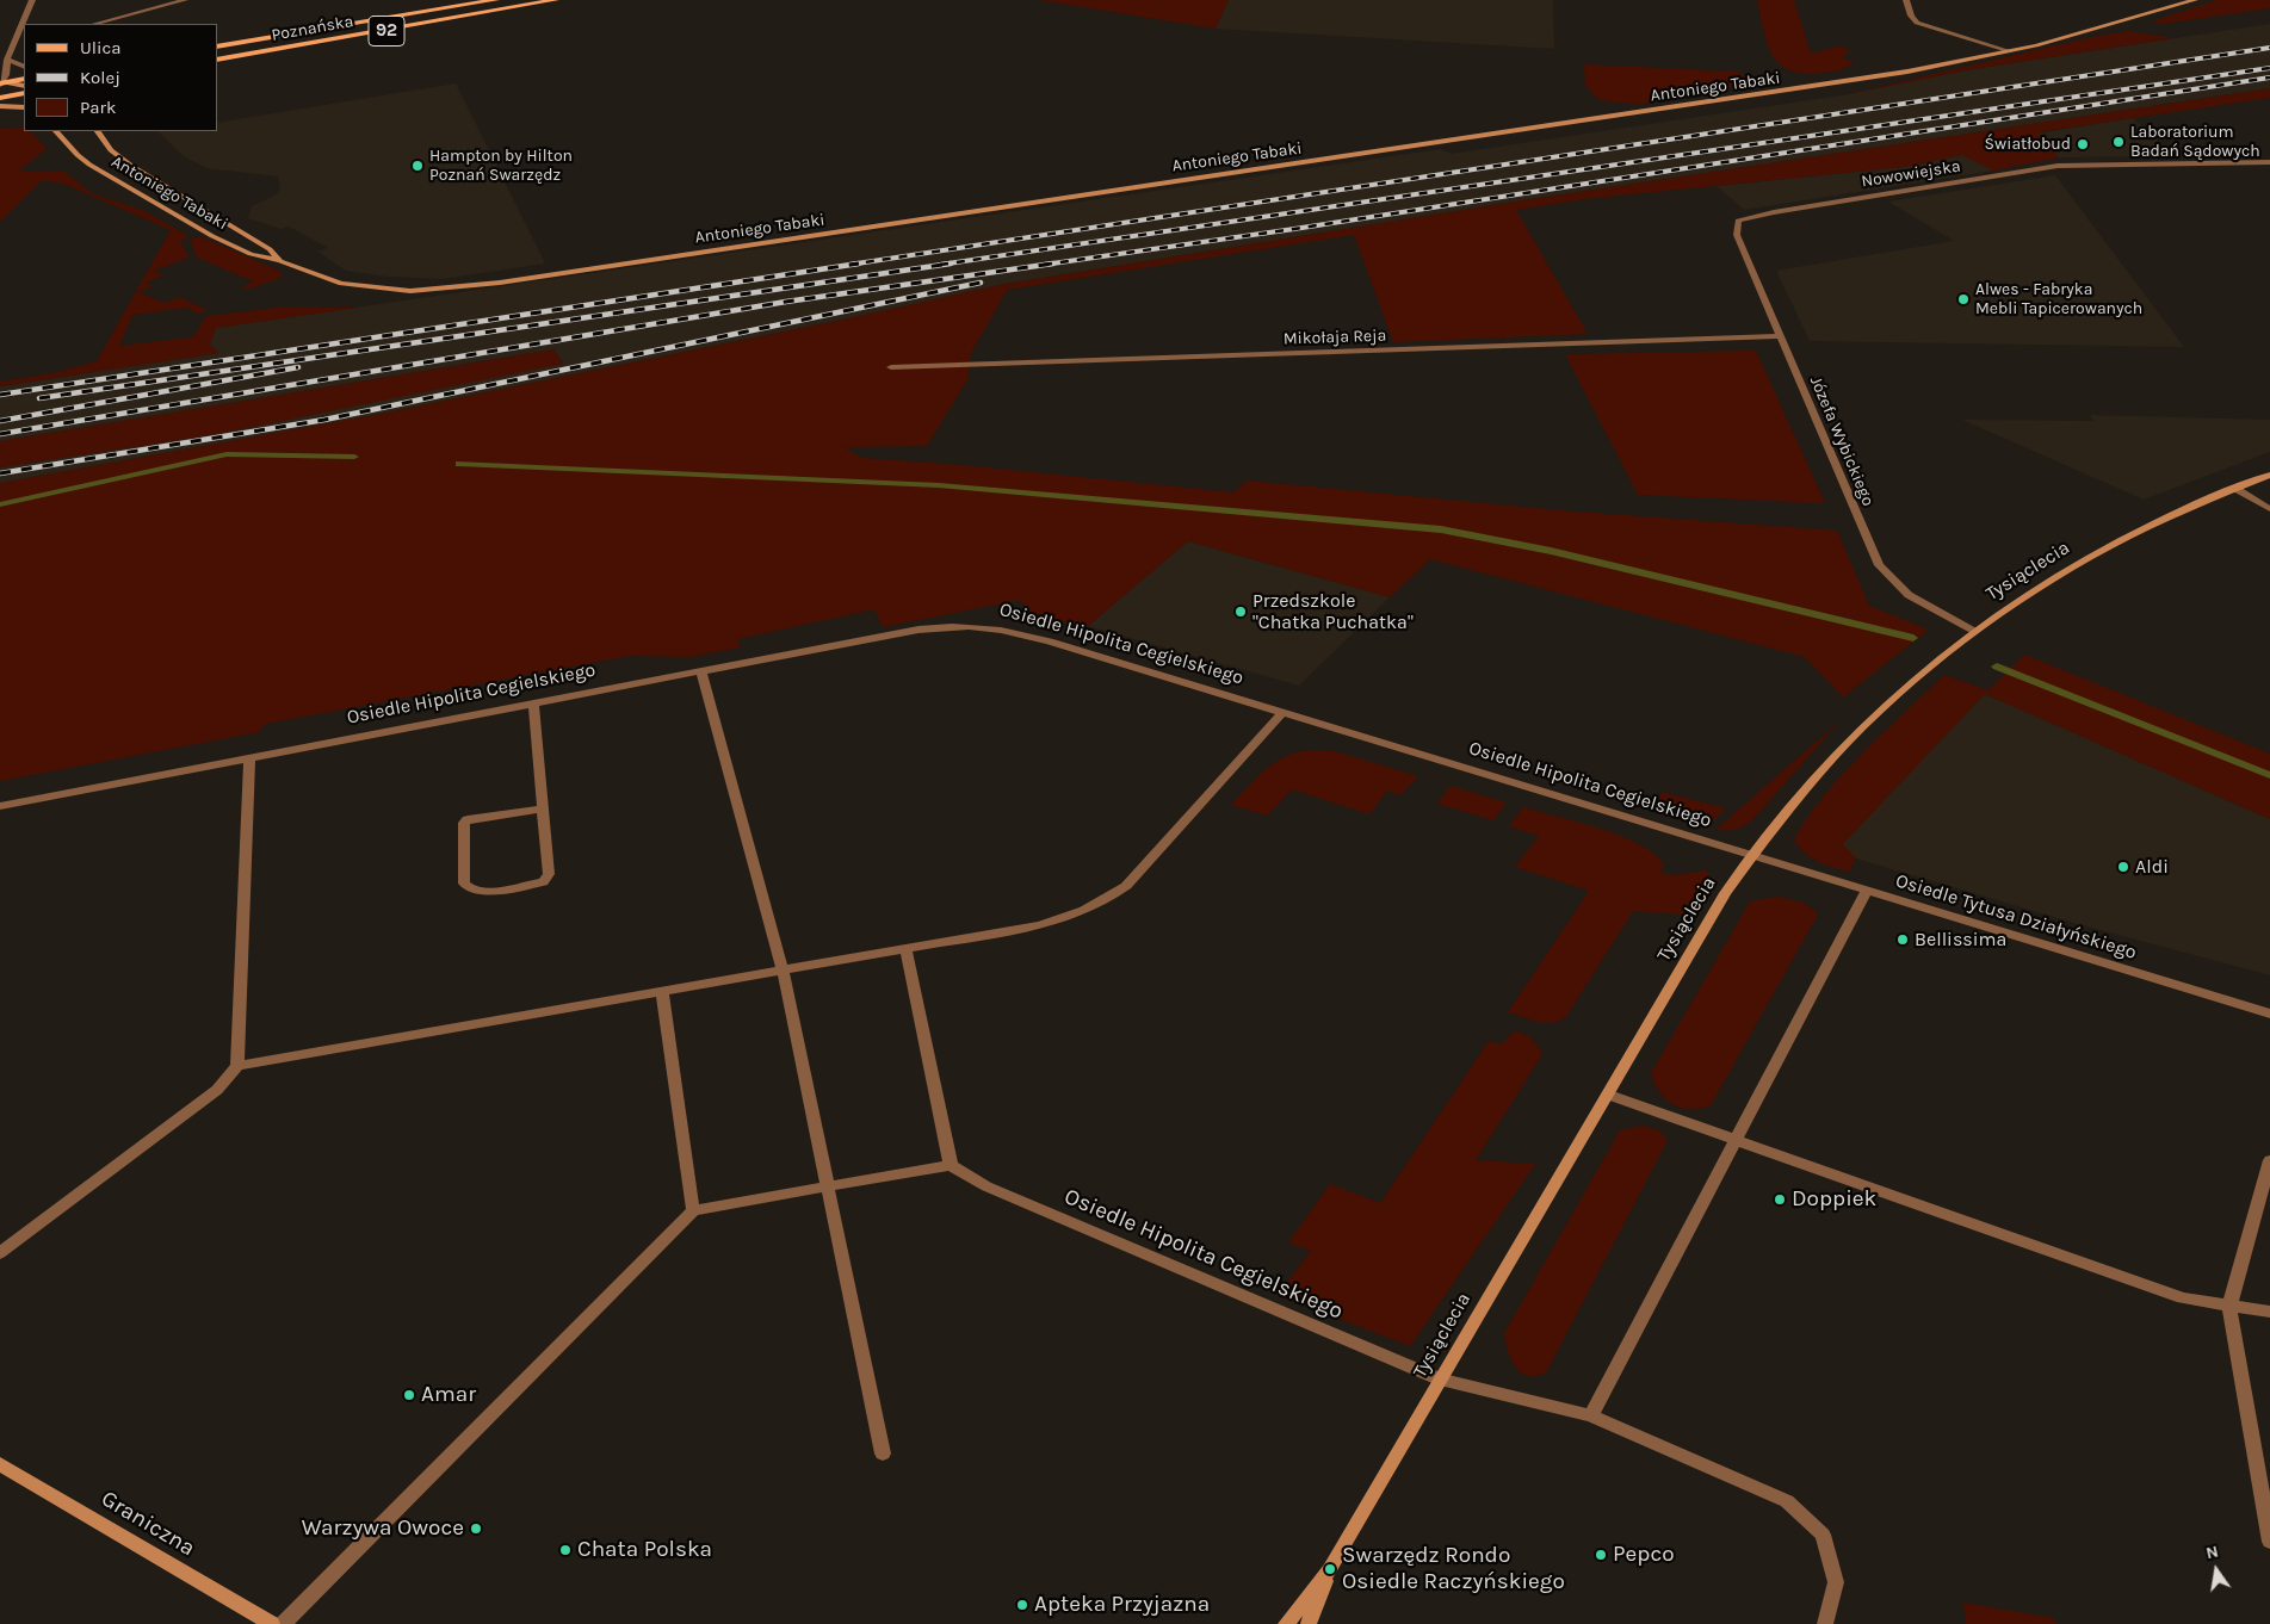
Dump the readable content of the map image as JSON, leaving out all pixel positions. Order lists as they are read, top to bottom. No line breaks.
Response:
{"streets":{"main road":["Poznańska","92"],"street":["Antoniego Tabaki","Nowowiejska","Mikołaja Reja","Józefa Wybickiego","Tysiąclecia","Osiedle Hipolita Cegielskiego","Osiedle Tytusa Działyńskiego","Graniczna"]},"crossings":[["Nowowiejska","Józefa Wybickiego"],["Mikołaja Reja","Józefa Wybickiego"],["Józefa Wybickiego","Tysiąclecia"],["Tysiąclecia","Osiedle Hipolita Cegielskiego"],["Tysiąclecia","Osiedle Tytusa Działyńskiego"],["Osiedle Hipolita Cegielskiego","Osiedle Tytusa Działyńskiego"]],"places":["Laboratorium Badań Sądowych","Światłobud","Hampton by Hilton Poznań Swarzędz","Alwes - Fabryka Mebli Tapicerowanych","Przedszkole \"Chatka Puchatka\"","Aldi","Bellissima","Doppiek","Amar","Warzywa Owoce","Chata Polska","Pepco","Swarzędz Rondo Osiedle Raczyńskiego","Apteka Przyjazna"],"legend":["Ulica","Kolej","Park"],"north":"top"}
